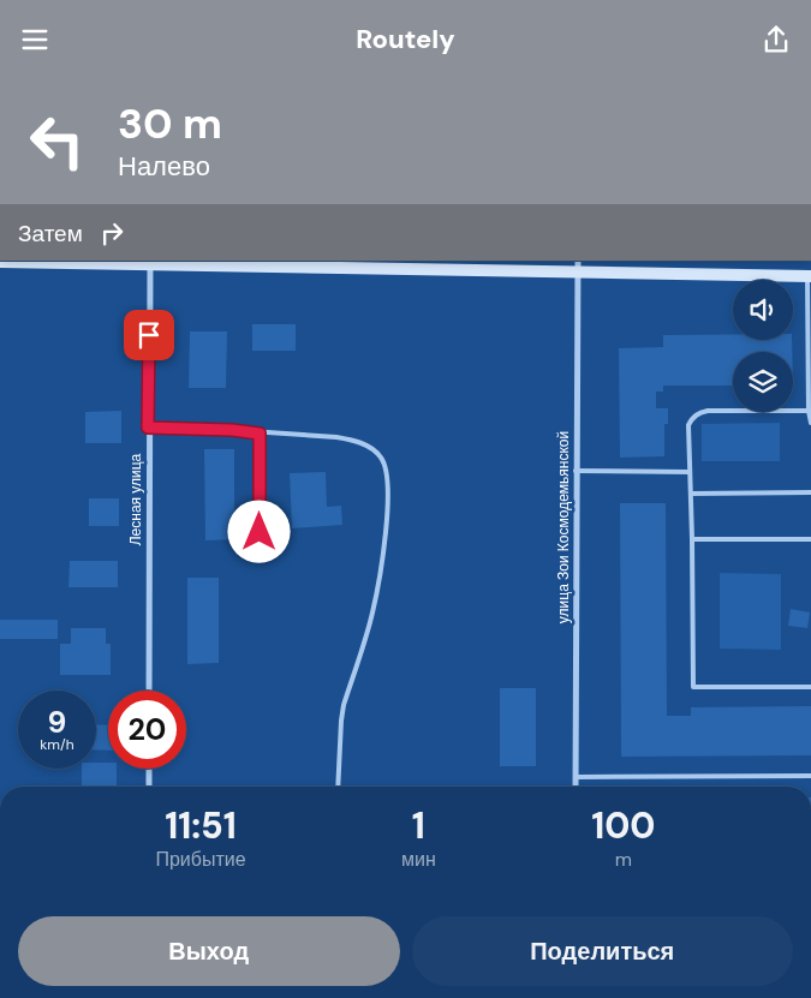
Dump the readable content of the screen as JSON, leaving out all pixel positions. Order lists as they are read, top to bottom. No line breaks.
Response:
{"streets":{"street":["Лесная улица","улица Зои Космодемьянской"]},"page":{"header":"Routely","turn":["30 m","Налево"],"then":"Затем","speed":"9 km/h","limit":"20","eta":["11:51","Прибытие","1","мин","100","m"],"buttons":["Выход","Поделиться"]}}
